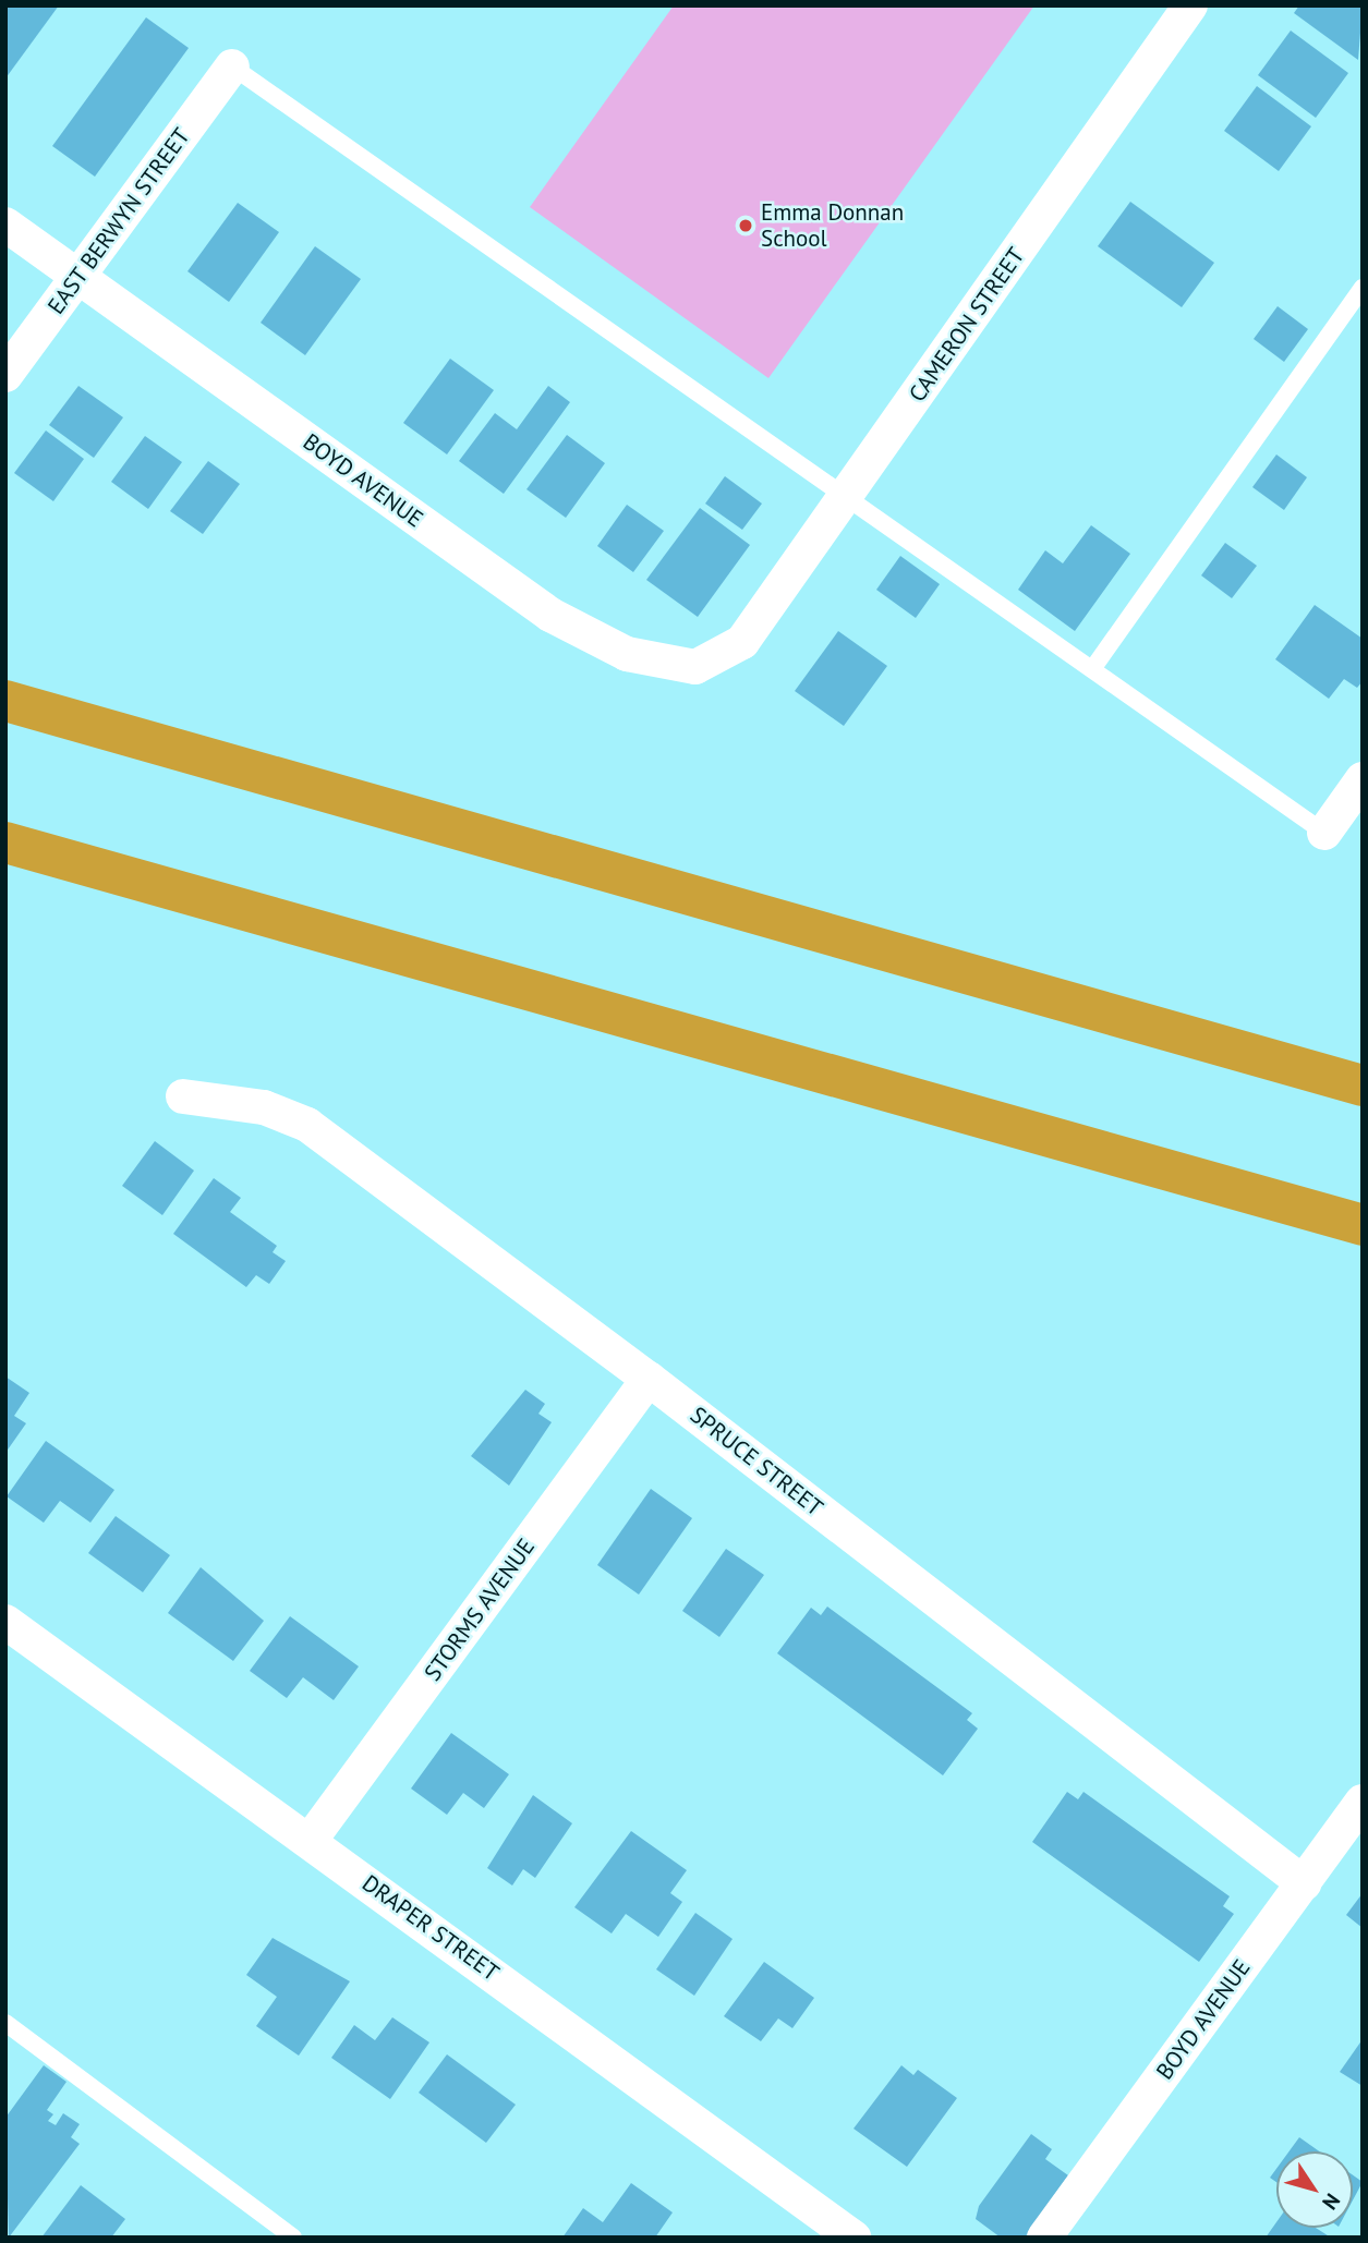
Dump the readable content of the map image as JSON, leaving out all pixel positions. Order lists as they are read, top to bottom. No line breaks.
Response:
{"streets":{"street":["EAST BERWYN STREET","CAMERON STREET","BOYD AVENUE","SPRUCE STREET","STORMS AVENUE","DRAPER STREET"]},"crossings":[["EAST BERWYN STREET","BOYD AVENUE"],["CAMERON STREET","BOYD AVENUE"],["BOYD AVENUE","SPRUCE STREET"],["SPRUCE STREET","STORMS AVENUE"],["STORMS AVENUE","DRAPER STREET"]],"places":["Emma Donnan School"],"north":"bottom right"}
